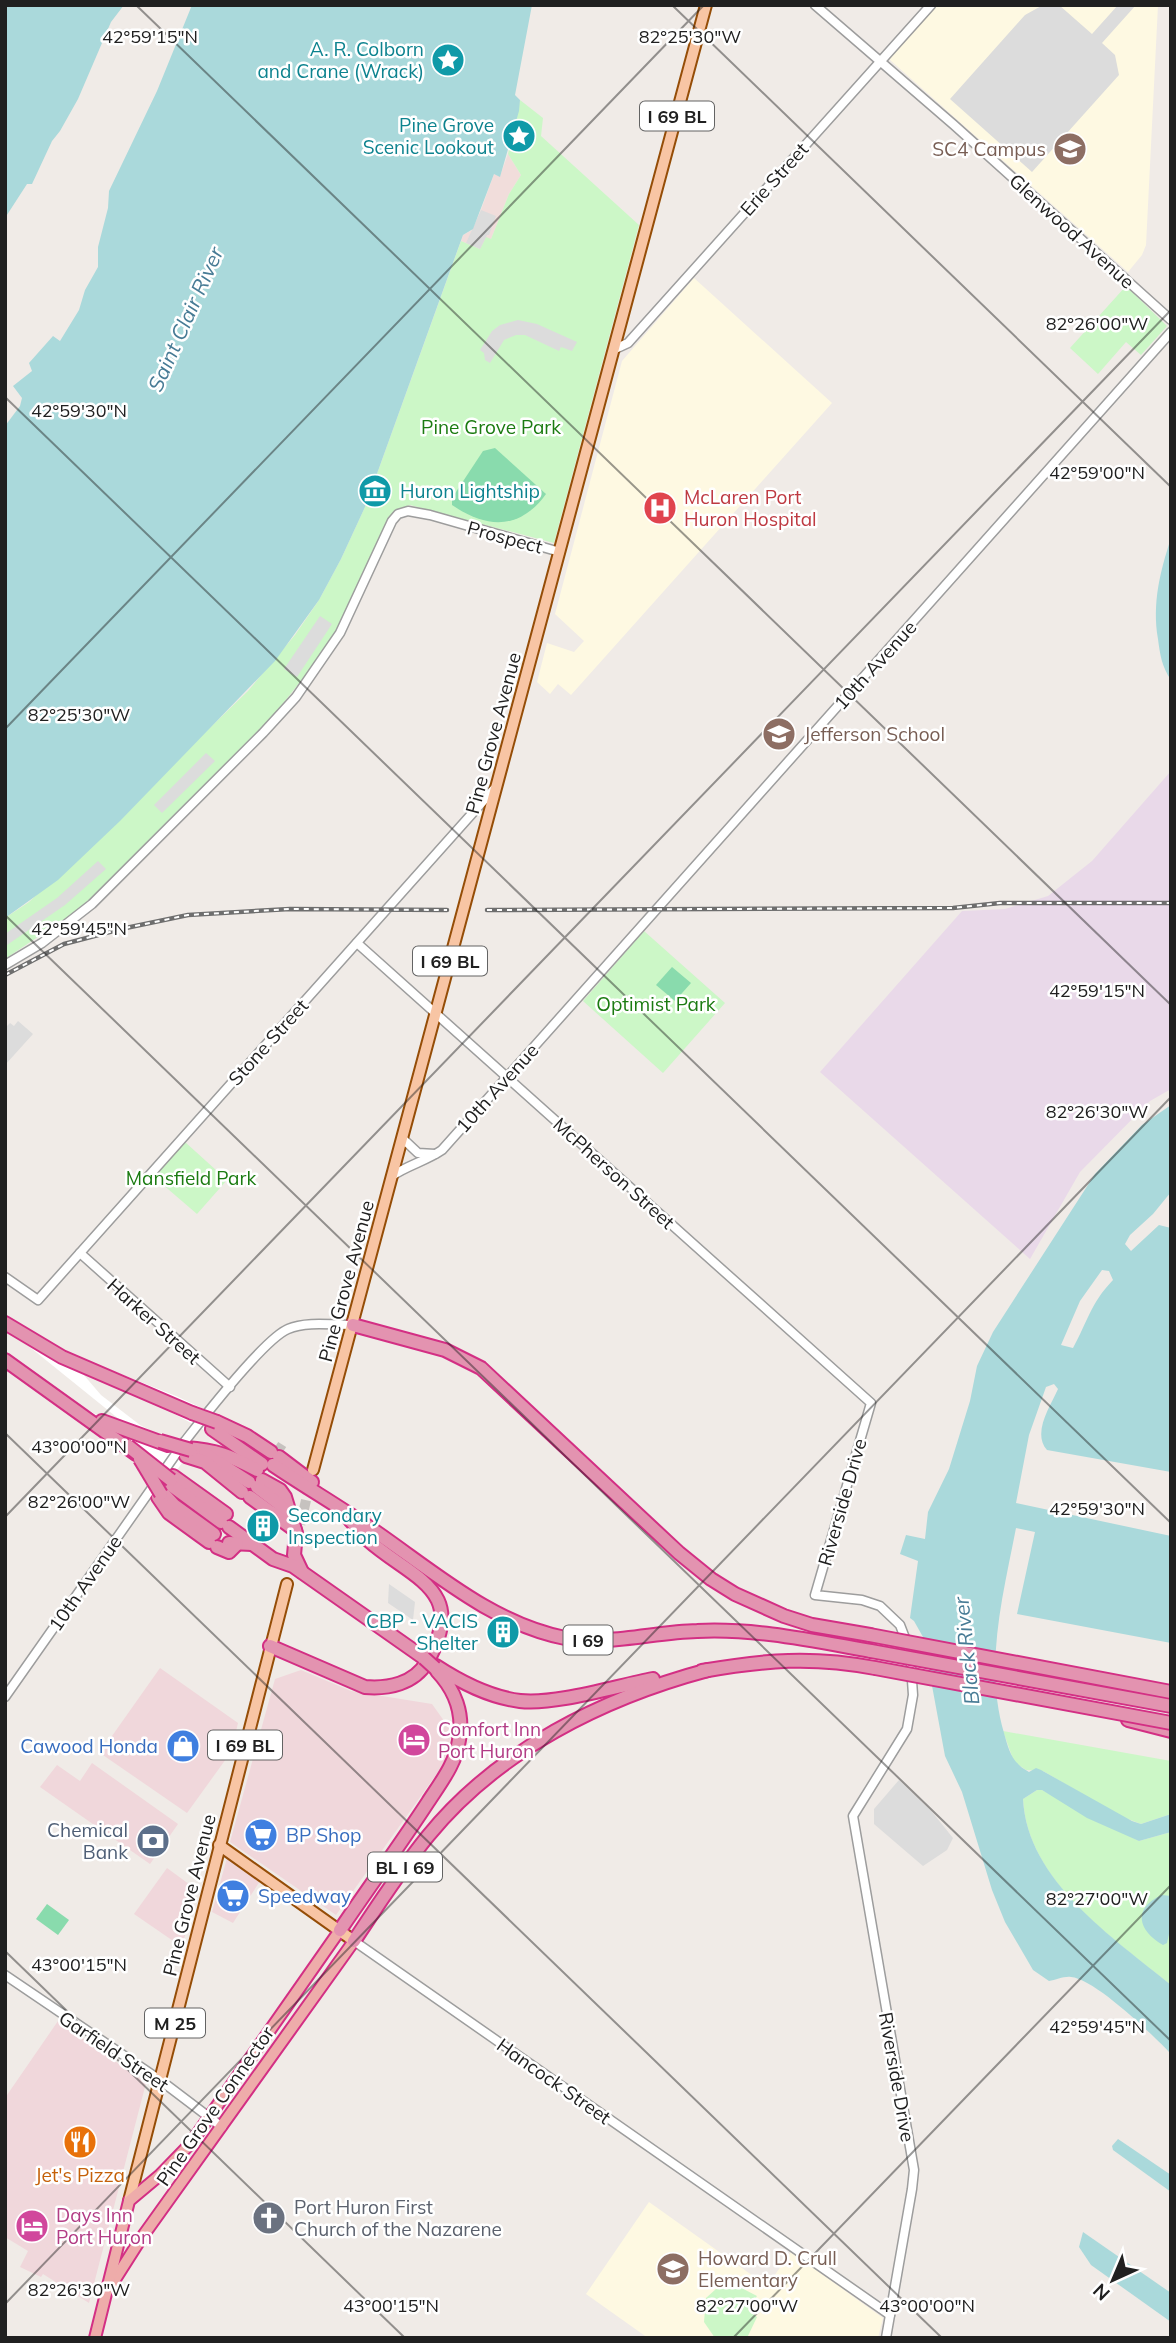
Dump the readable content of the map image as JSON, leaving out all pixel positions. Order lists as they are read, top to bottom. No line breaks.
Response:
{"streets":{"highway":["Pine Grove Avenue","I 69","BL I 69","M 25","Pine Grove Connector"],"main road":["I 69 BL","Hancock Street"],"street":["Erie Street","Glenwood Avenue","Prospect","10th Avenue","Stone Street","McPherson Street","Harker Street","Riverside Drive","Garfield Street"]},"crossings":[["Erie Street","Glenwood Avenue"],["Erie Street","Pine Grove Avenue"],["Prospect","Pine Grove Avenue"],["10th Avenue","Pine Grove Avenue"],["10th Avenue","McPherson Street"],["10th Avenue","Harker Street"],["Pine Grove Avenue","Stone Street"],["Pine Grove Avenue","McPherson Street"],["Pine Grove Avenue","Garfield Street"],["Pine Grove Avenue","Hancock Street"],["Pine Grove Avenue","Pine Grove Connector"],["Stone Street","McPherson Street"],["Stone Street","Harker Street"],["McPherson Street","Riverside Drive"],["Riverside Drive","Hancock Street"],["BL I 69","Hancock Street"],["BL I 69","Pine Grove Connector"],["Garfield Street","Pine Grove Connector"],["Hancock Street","Pine Grove Connector"]],"water":["Saint Clair River","Black River"],"parks":["Pine Grove Park","Optimist Park","Mansfield Park"],"places":{"place":["A. R. Colborn and Crane (Wrack)","Pine Grove Scenic Lookout"],"school or university":["SC4 Campus","Jefferson School","Howard D. Crull Elementary"],"museum":["Huron Lightship"],"hospital":["McLaren Port Huron Hospital"],"building":["Secondary Inspection","CBP - VACIS Shelter"],"hotel":["Comfort Inn Port Huron","Days Inn Port Huron"],"shop":["Cawood Honda"],"supermarket":["BP Shop","Speedway"],"bank":["Chemical Bank"],"restaurant":["Jet's Pizza"],"church":["Port Huron First Church of the Nazarene"]},"north":"bottom left","coordinates":["42°59'15\"N","82°25'30\"W","82°26'00\"W","42°59'30\"N","42°59'00\"N","42°59'45\"N","82°26'30\"W","43°00'00\"N","82°27'00\"W","43°00'15\"N"]}
